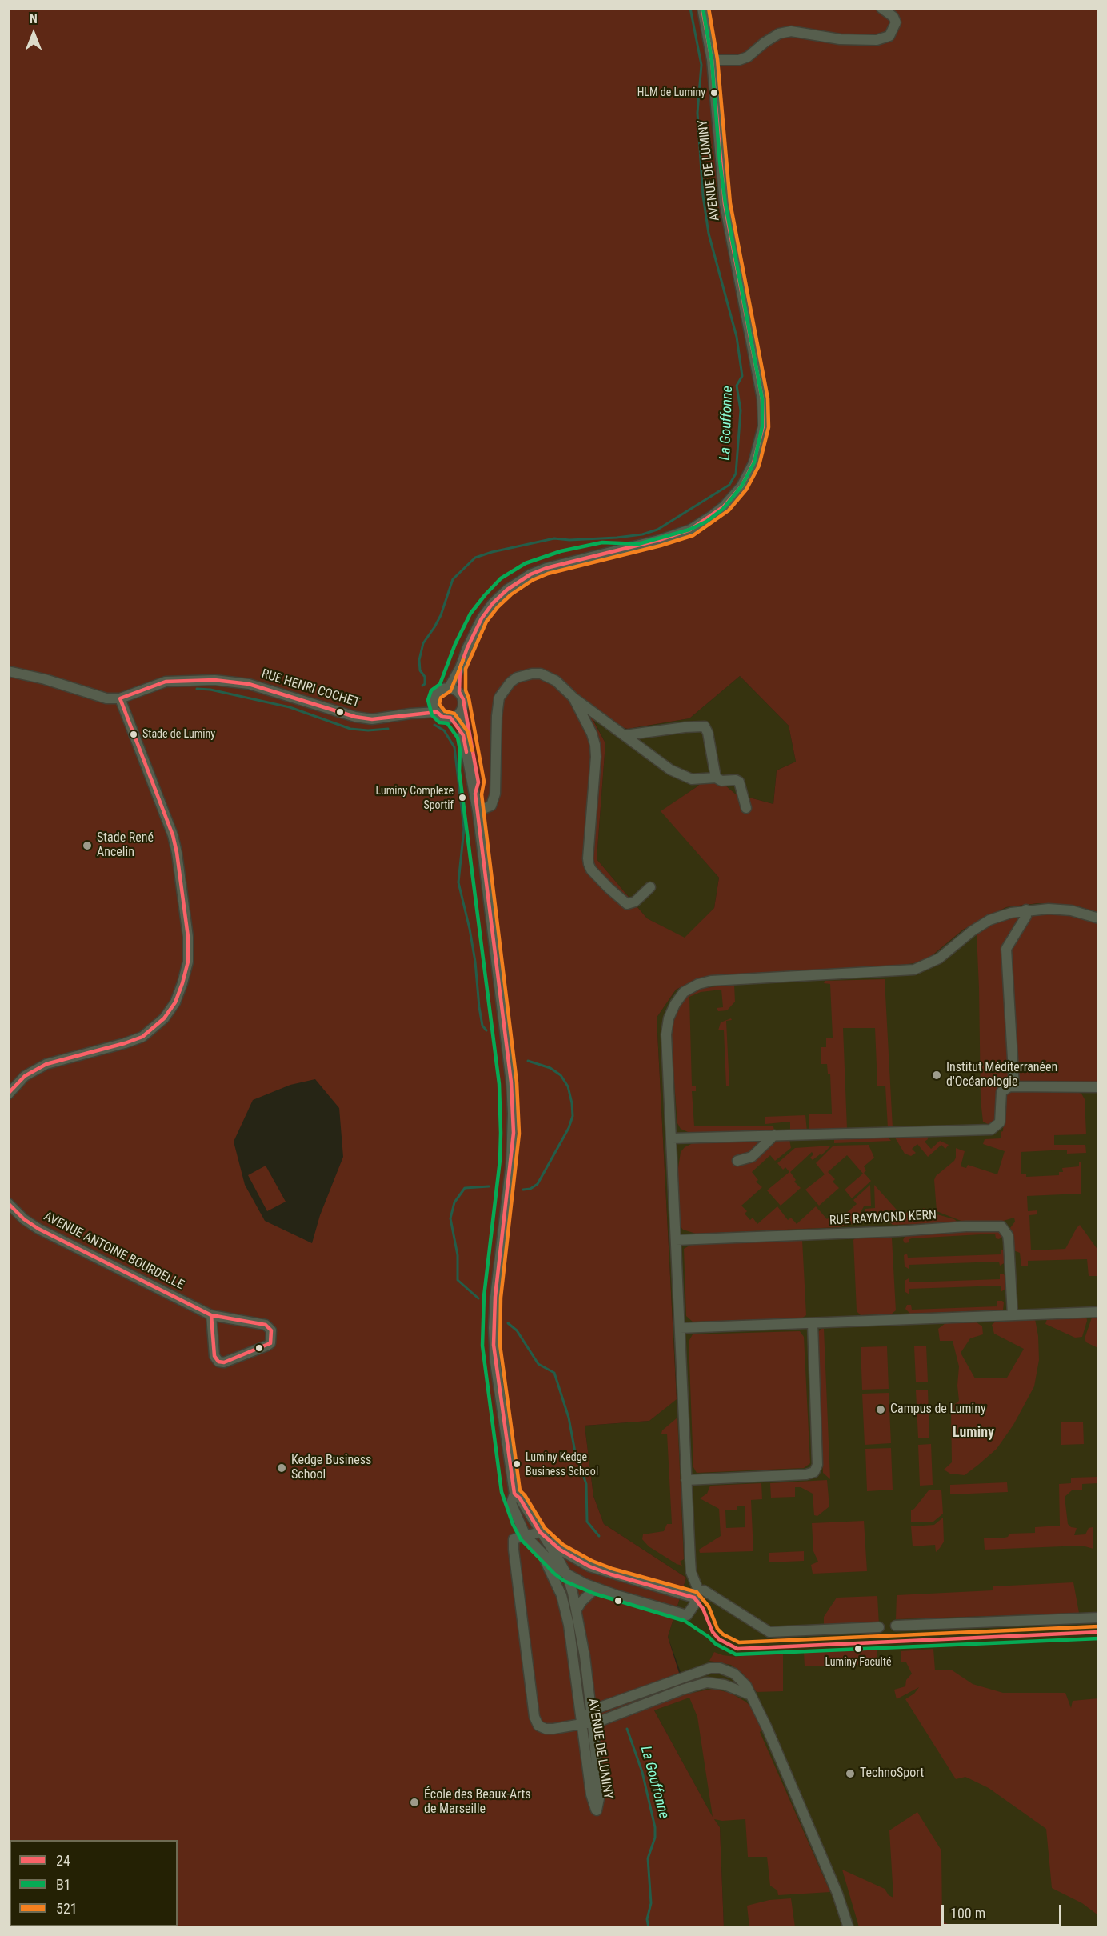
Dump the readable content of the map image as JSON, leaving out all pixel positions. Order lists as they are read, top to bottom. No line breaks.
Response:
{"streets":{"street":["AVENUE DE LUMINY","RUE HENRI COCHET","RUE RAYMOND KERN","AVENUE ANTOINE BOURDELLE"]},"crossings":[["AVENUE DE LUMINY","RUE HENRI COCHET"]],"districts":["Luminy"],"water":["La Gouffonne"],"places":["HLM de Luminy","Stade de Luminy","Luminy Complexe Sportif","Stade René Ancelin","Institut Méditerranéen d'Océanologie","Campus de Luminy","Luminy Kedge Business School","Kedge Business School","Luminy Faculté","TechnoSport","École des Beaux-Arts de Marseille"],"lines":["transit line 24","transit line 521","transit line B1"],"legend":["24","B1","521"],"scale_bar":"100 m","north":"top"}
